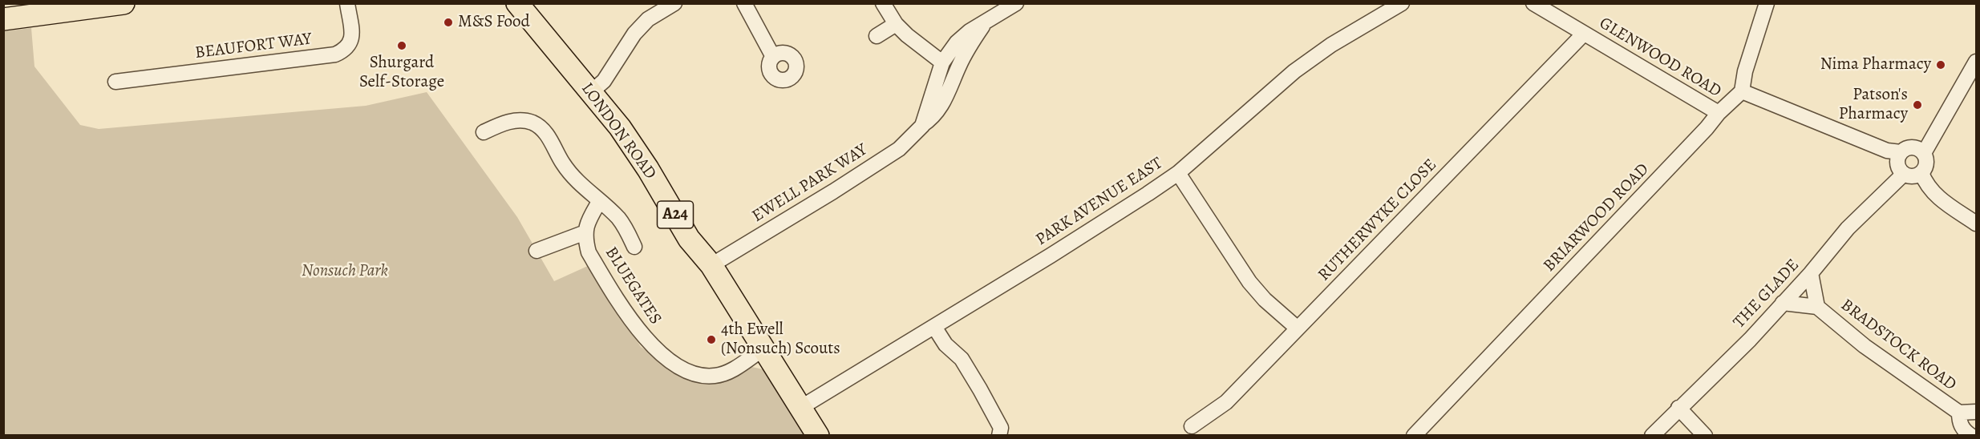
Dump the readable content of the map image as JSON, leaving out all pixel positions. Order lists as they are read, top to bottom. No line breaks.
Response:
{"streets":{"highway":["LONDON ROAD","A24"],"street":["BEAUFORT WAY","GLENWOOD ROAD","EWELL PARK WAY","PARK AVENUE EAST","BRIARWOOD ROAD","RUTHERWYKE CLOSE","BLUEGATES","THE GLADE","BRADSTOCK ROAD"]},"crossings":[["GLENWOOD ROAD","BRIARWOOD ROAD"],["GLENWOOD ROAD","RUTHERWYKE CLOSE"],["LONDON ROAD","EWELL PARK WAY"],["LONDON ROAD","PARK AVENUE EAST"],["LONDON ROAD","BLUEGATES"],["THE GLADE","BRADSTOCK ROAD"]],"parks":["Nonsuch Park"],"places":["M&S Food","Shurgard Self-Storage","Nima Pharmacy","Patson's Pharmacy","4th Ewell (Nonsuch) Scouts"]}
